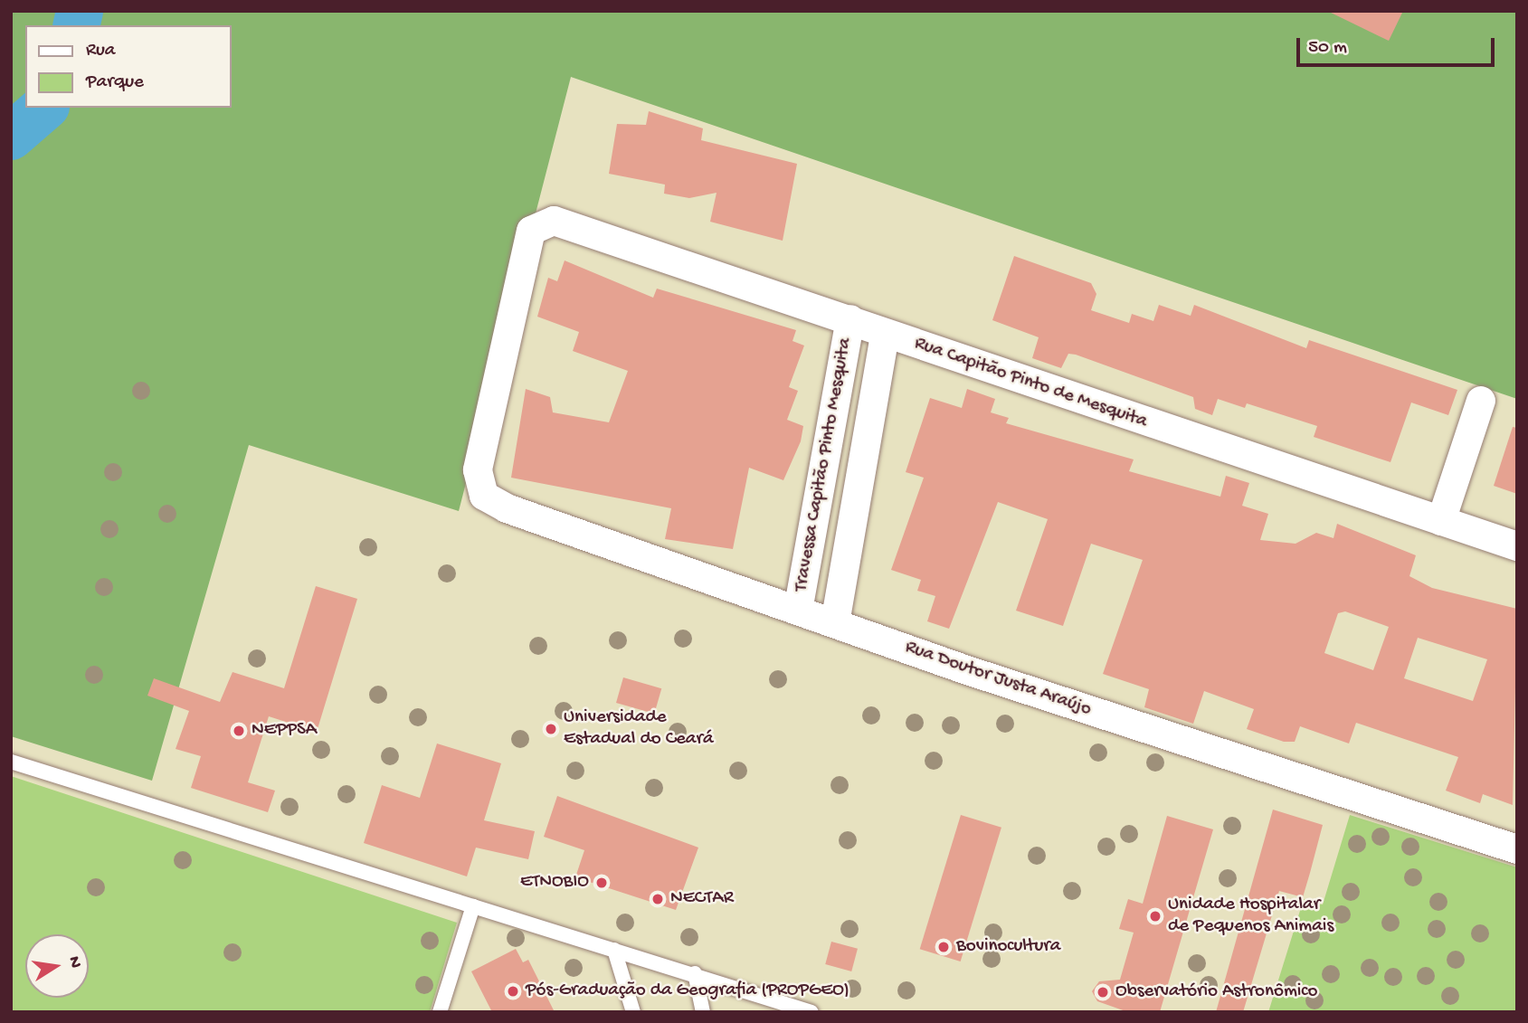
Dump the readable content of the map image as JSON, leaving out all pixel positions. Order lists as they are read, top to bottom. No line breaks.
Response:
{"streets":{"street":["Rua Capitão Pinto de Mesquita","Travessa Capitão Pinto Mesquita","Rua Doutor Justa Araújo"]},"crossings":[["Rua Capitão Pinto de Mesquita","Travessa Capitão Pinto Mesquita"],["Rua Capitão Pinto de Mesquita","Rua Doutor Justa Araújo"],["Travessa Capitão Pinto Mesquita","Rua Doutor Justa Araújo"]],"places":["Universidade Estadual do Ceará","NEPPSA","ETNOBIO","NECTAR","Unidade Hospitalar de Pequenos Animais","Bovinocultura","Pós-Graduação da Geografia (PROPGEO)","Observatório Astronômico"],"legend":["Rua","Parque"],"scale_bar":"50 m","north":"right"}
